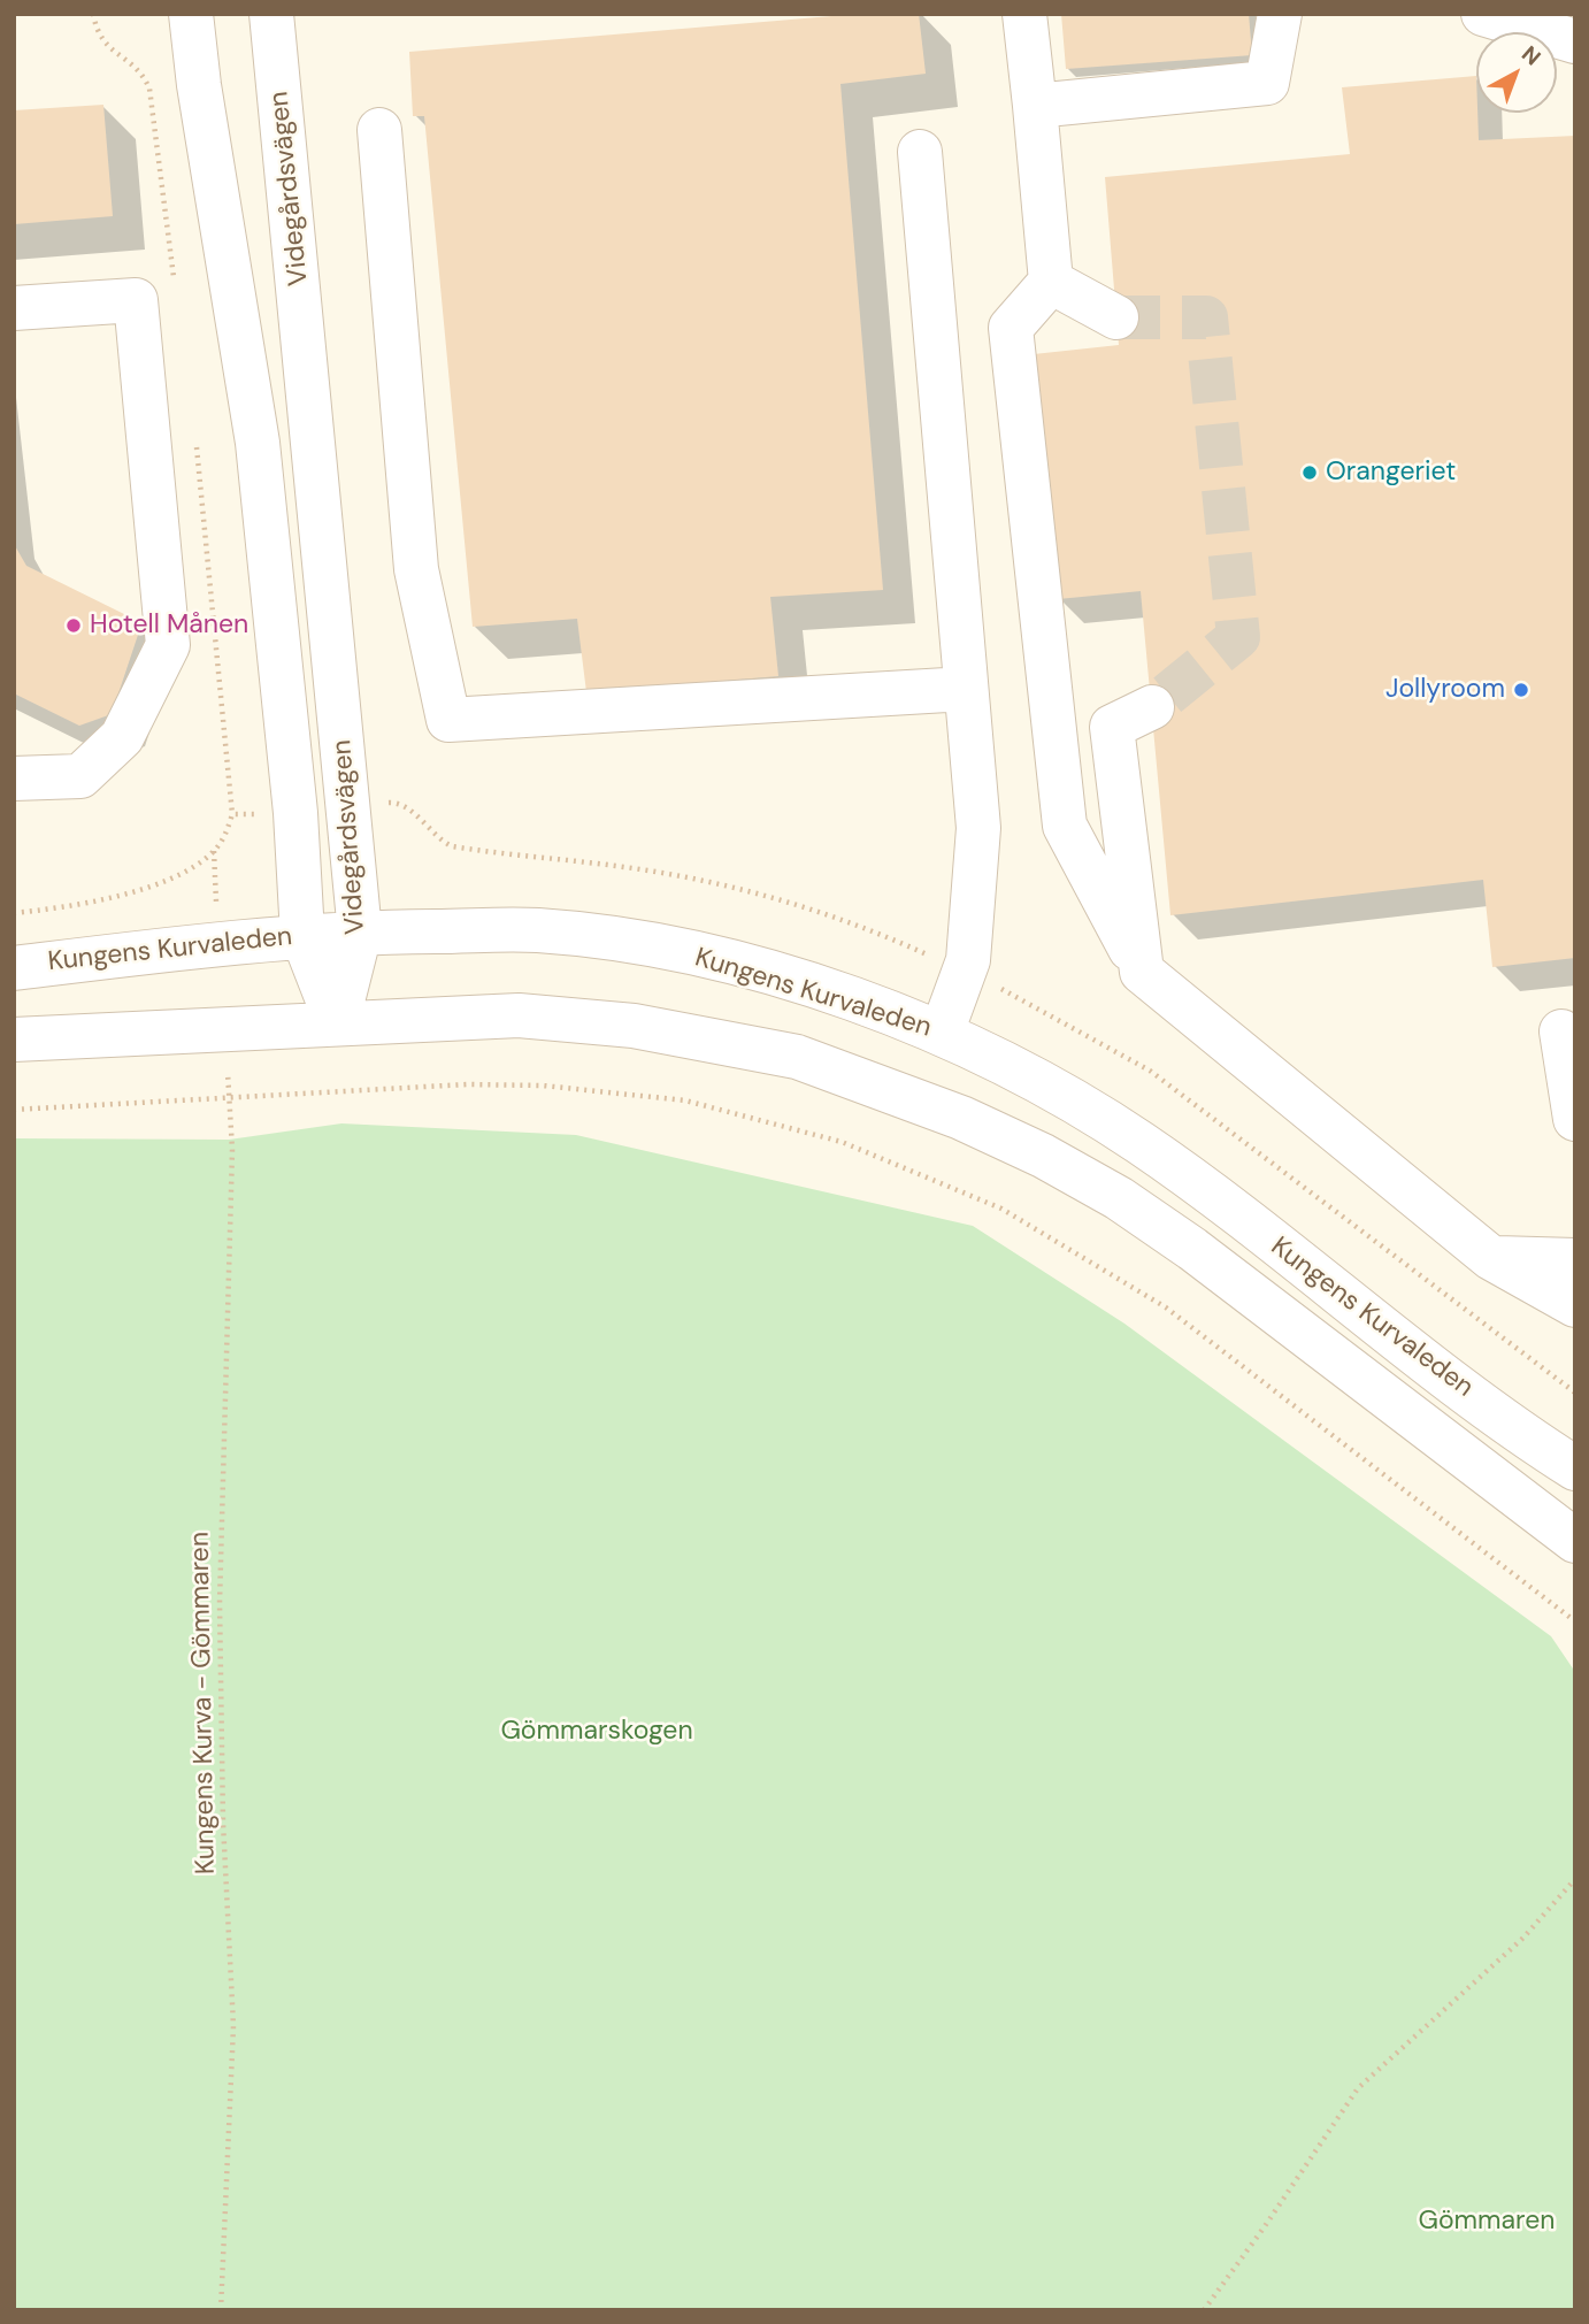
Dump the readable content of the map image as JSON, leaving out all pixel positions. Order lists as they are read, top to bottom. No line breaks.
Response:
{"streets":{"street":["Videgårdsvägen","Kungens Kurvaleden"],"path":["Kungens Kurva - Gömmaren"]},"crossings":[["Videgårdsvägen","Kungens Kurvaleden"]],"parks":["Gömmarskogen","Gömmaren"],"places":["Orangeriet","Hotell Månen","Jollyroom"],"north":"top right"}
